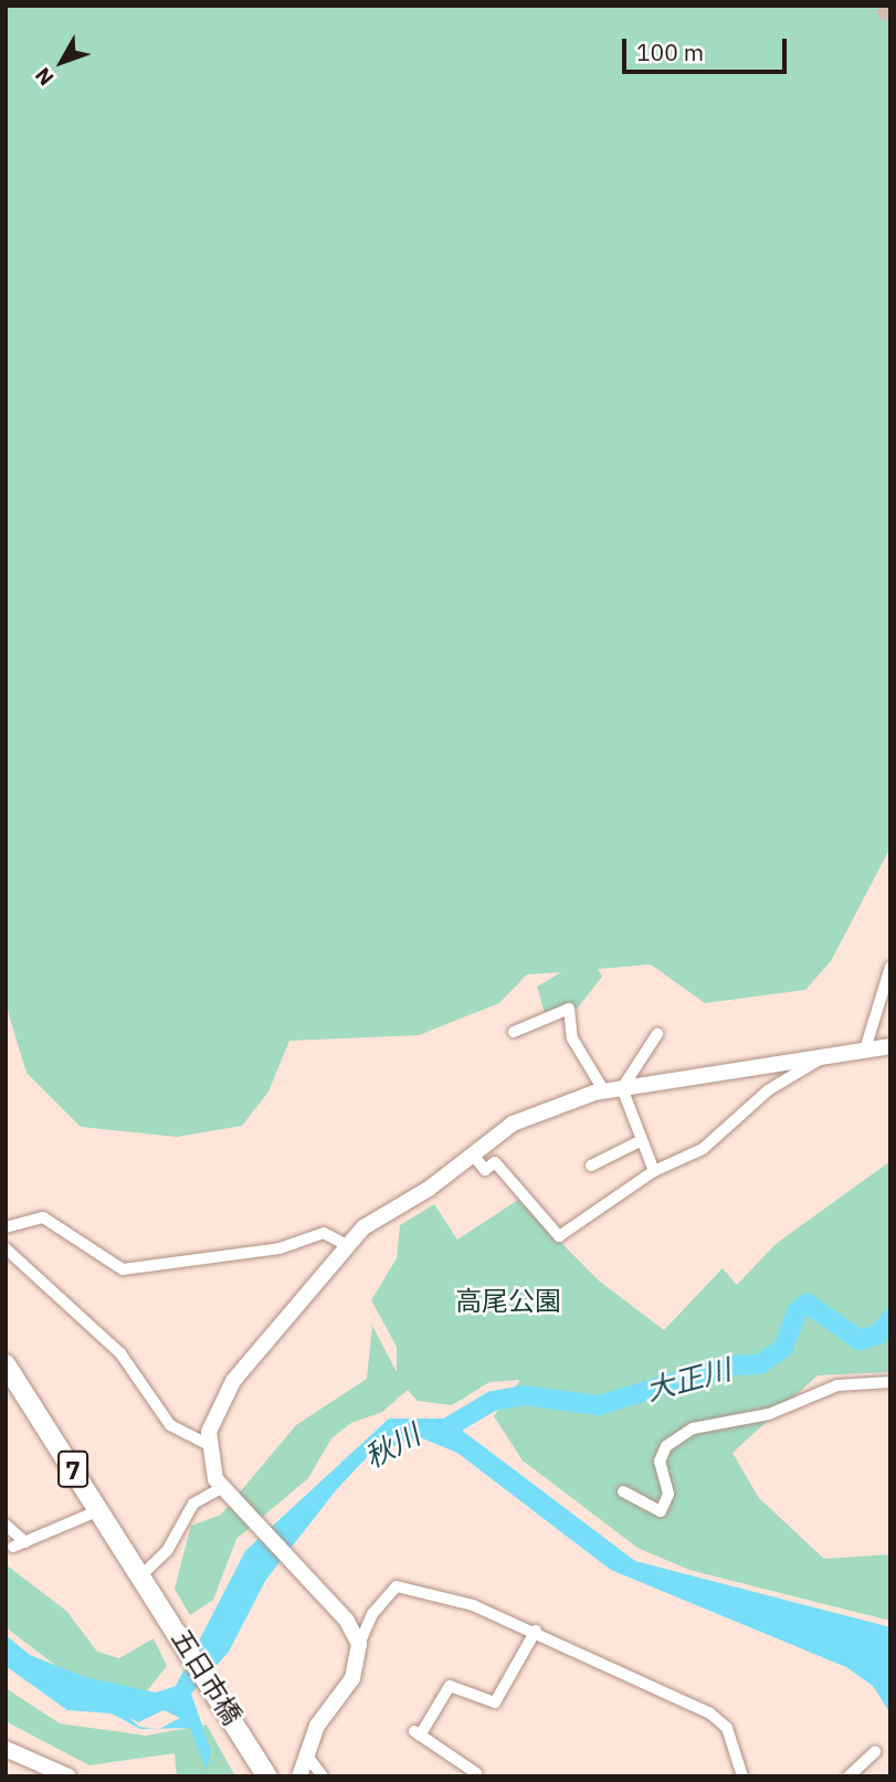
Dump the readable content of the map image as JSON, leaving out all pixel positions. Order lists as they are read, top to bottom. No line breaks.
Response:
{"streets":{"main road":["7","五日市橋"]},"crossings":[["7","五日市橋"]],"water":["大正川","秋川"],"parks":["高尾公園"],"scale_bar":"100 m","north":"bottom left"}
